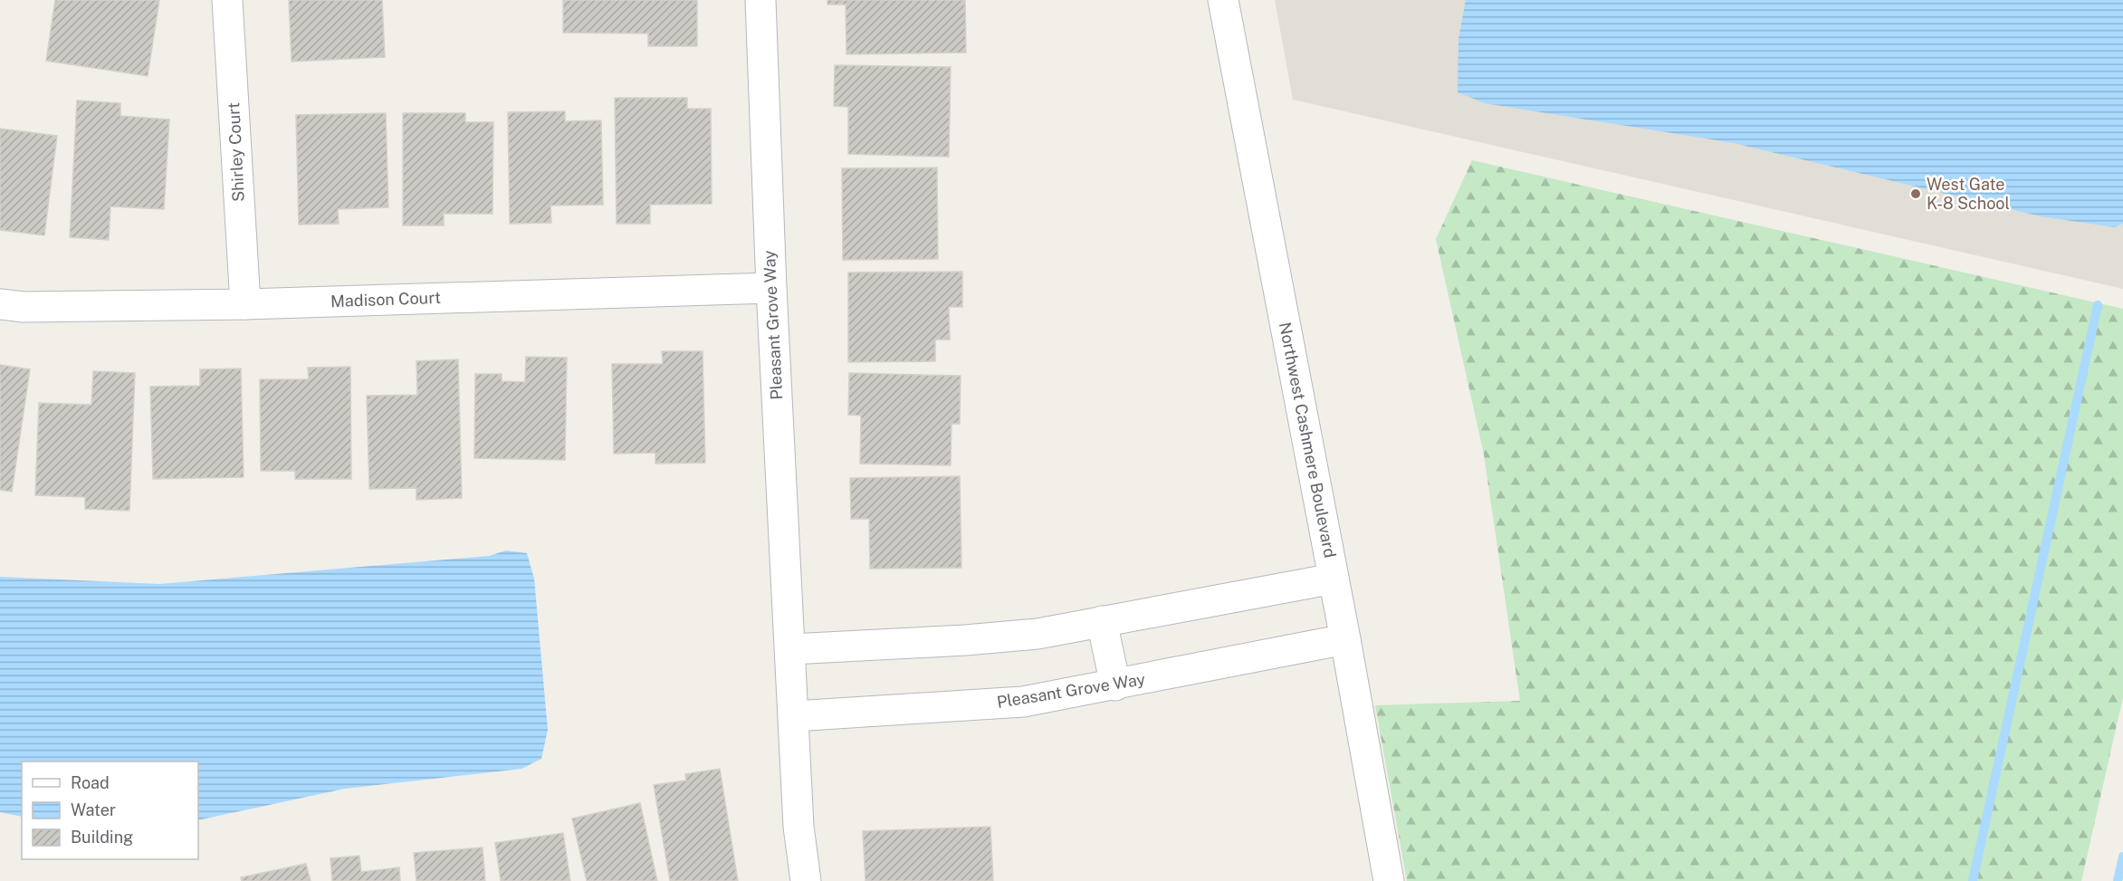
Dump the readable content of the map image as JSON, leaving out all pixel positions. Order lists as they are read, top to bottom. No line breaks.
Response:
{"streets":{"street":["Shirley Court","Madison Court","Pleasant Grove Way","Northwest Cashmere Boulevard"]},"crossings":[["Shirley Court","Madison Court"],["Madison Court","Pleasant Grove Way"],["Pleasant Grove Way","Northwest Cashmere Boulevard"]],"places":["West Gate K-8 School"],"legend":["Road","Water","Building"]}
